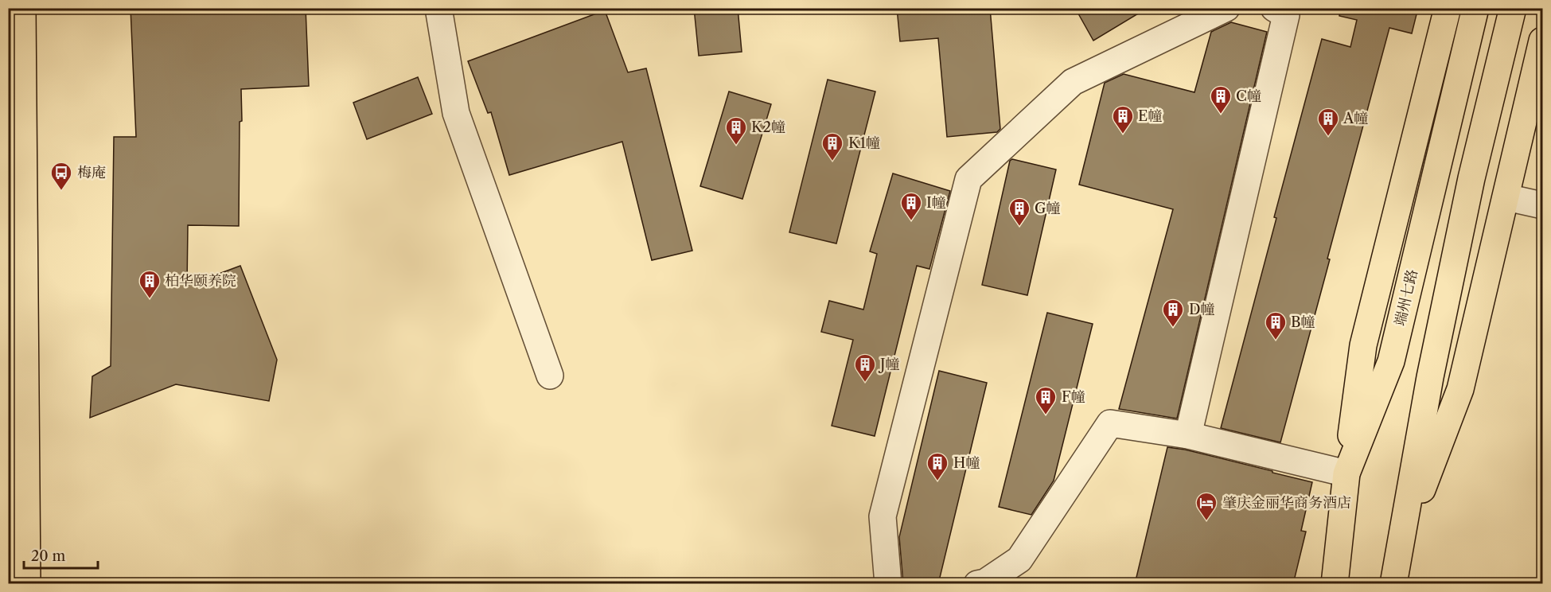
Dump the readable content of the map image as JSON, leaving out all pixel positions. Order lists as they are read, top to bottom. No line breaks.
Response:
{"streets":{"main road":["端州七路"]},"places":{"building":["C幢","E幢","A幢","K2幢","K1幢","I幢","G幢","柏华颐养院","D幢","B幢","J幢","F幢","H幢"],"bus stop":["梅庵"],"hotel":["肇庆金丽华商务酒店"]},"scale_bar":"20 m"}
